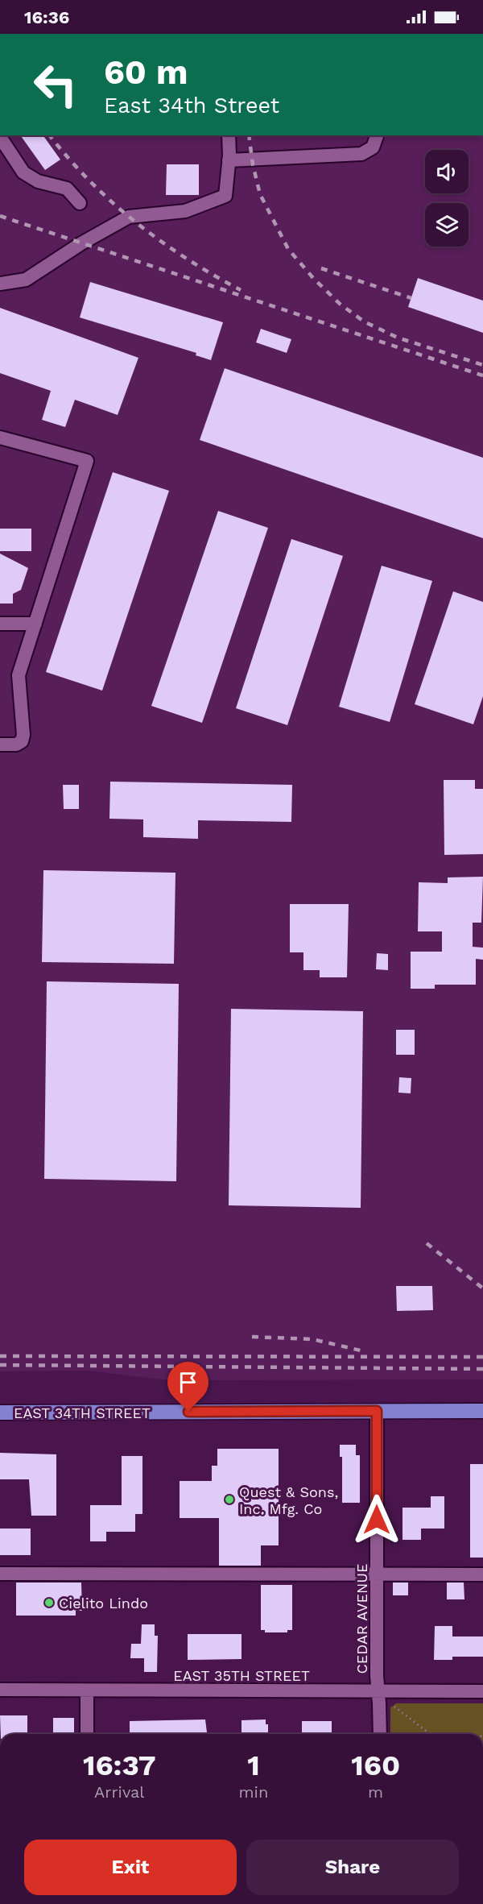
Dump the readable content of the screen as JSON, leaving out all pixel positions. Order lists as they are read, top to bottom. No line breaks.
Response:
{"streets":{"main road":["EAST 34TH STREET"],"street":["CEDAR AVENUE","EAST 35TH STREET"]},"crossings":[["EAST 34TH STREET","CEDAR AVENUE"],["CEDAR AVENUE","EAST 35TH STREET"]],"places":["Quest & Sons, Inc. Mfg. Co","Cielito Lindo"],"page":{"status":"16:36","turn":["60 m","East 34th Street"],"eta":["16:37","Arrival","1","min","160","m"],"buttons":["Exit","Share"]}}
